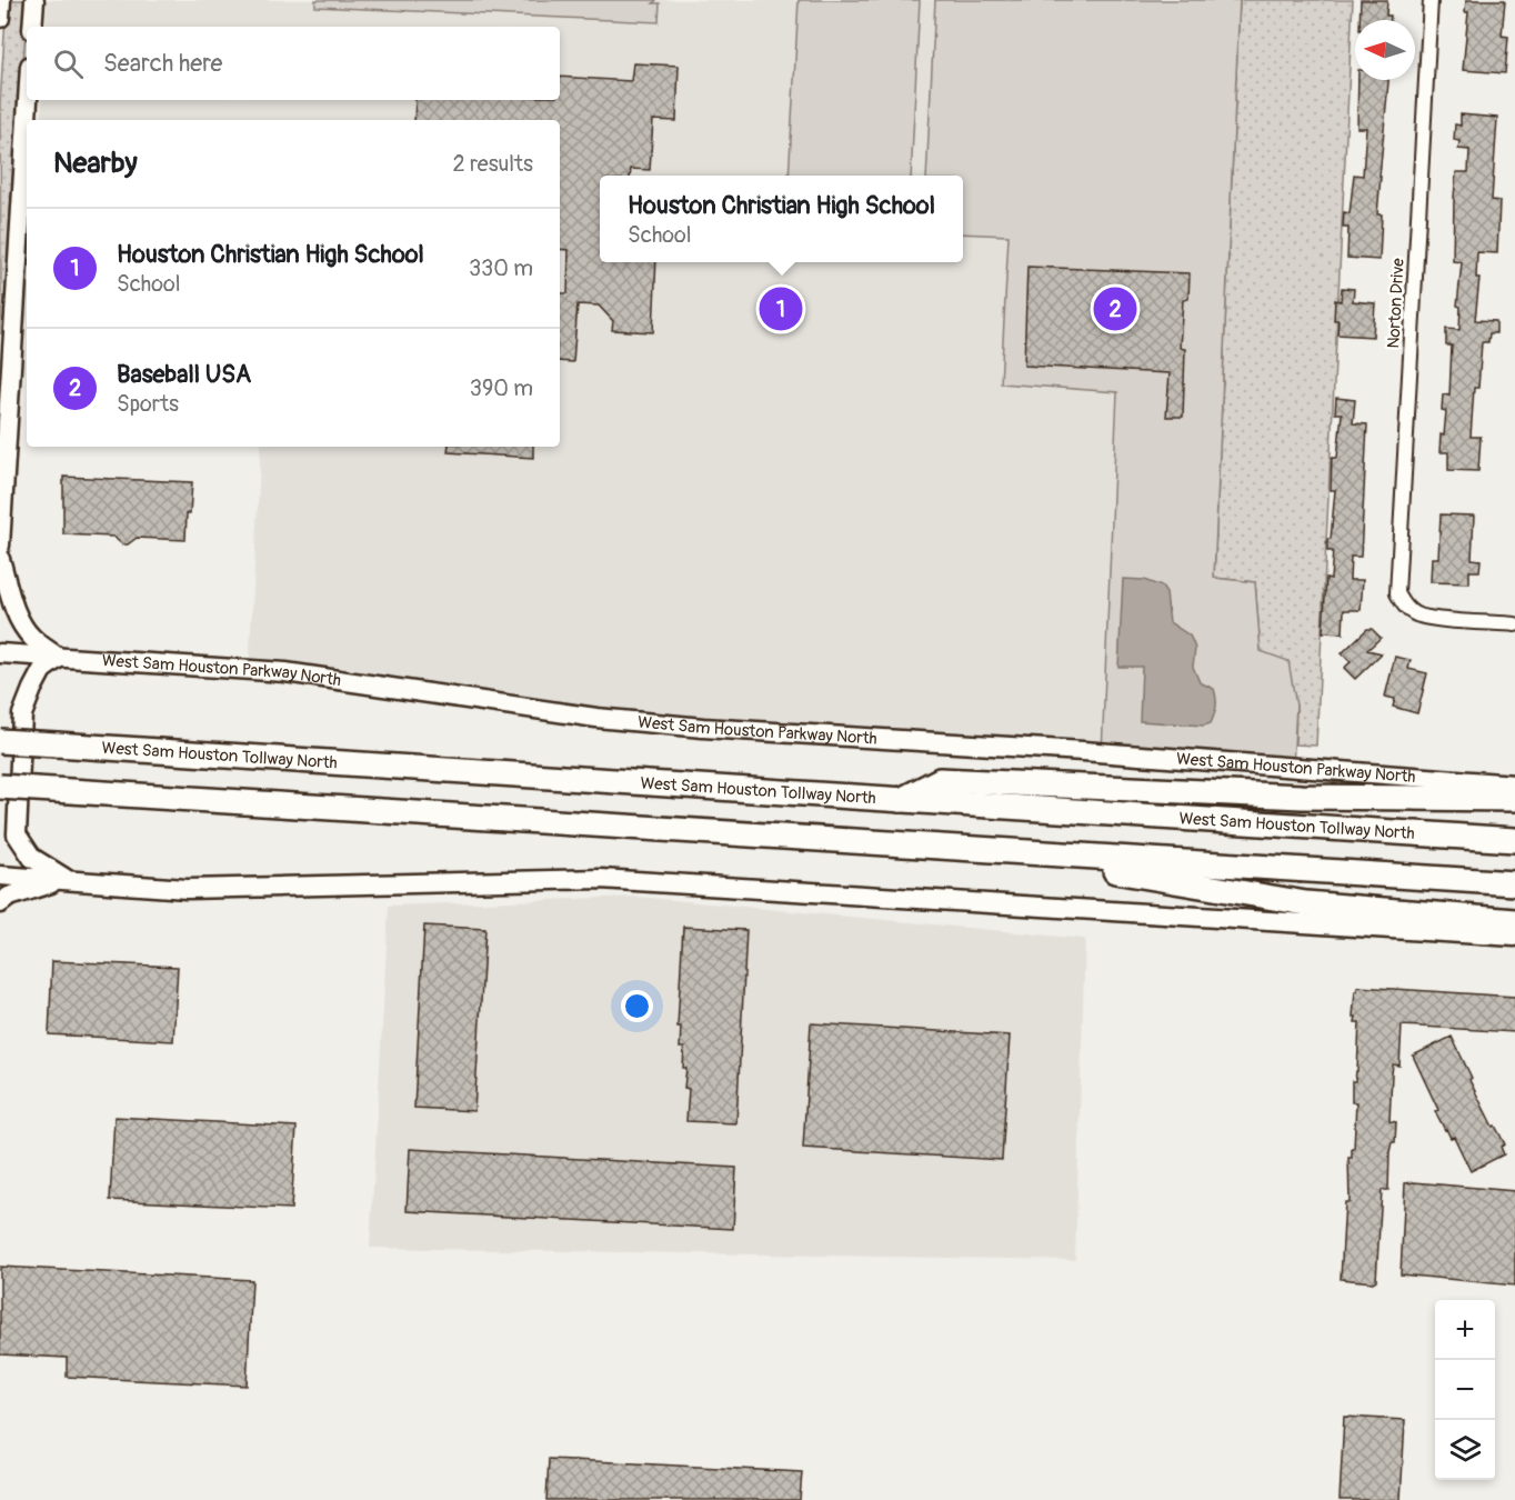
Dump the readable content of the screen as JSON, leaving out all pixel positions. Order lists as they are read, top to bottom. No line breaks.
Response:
{"streets":{"highway":["West Sam Houston Tollway North"],"main road":["West Sam Houston Parkway North"],"street":["Norton Drive"]},"north":"left","page":{"search":"Search here","heading":["Nearby","2 results"],"popup":["Houston Christian High School","School"],"list":[{"mark":"1","name":"Houston Christian High School","note":"School","value":"330 m"},{"mark":"2","name":"Baseball USA","note":"Sports","value":"390 m"}],"pins":["1","2"],"map_buttons":["+","−"]}}
